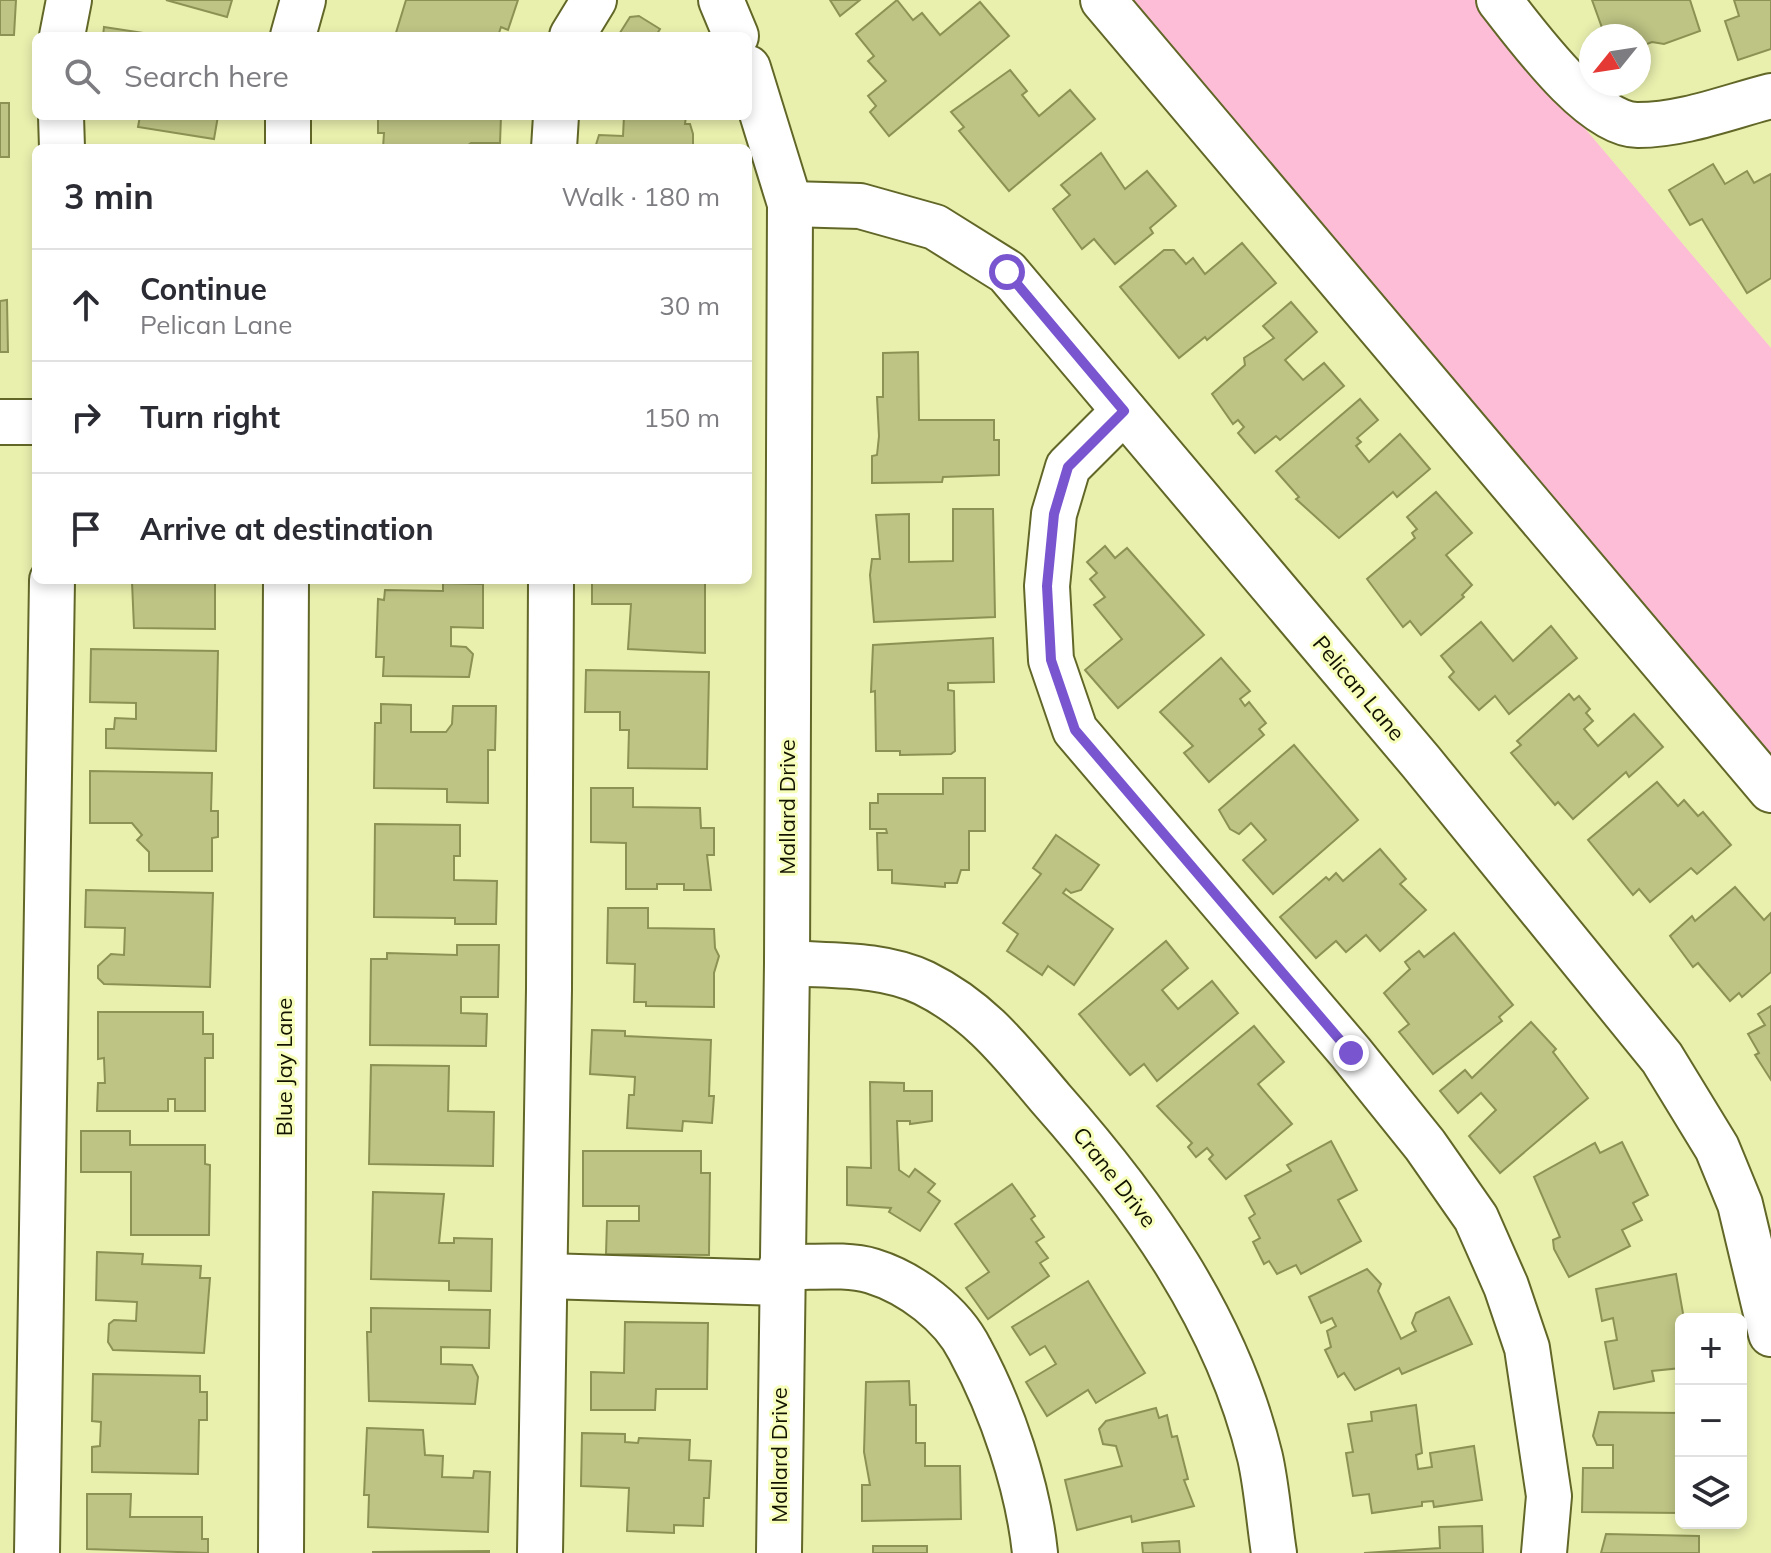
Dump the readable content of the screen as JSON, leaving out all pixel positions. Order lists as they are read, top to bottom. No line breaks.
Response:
{"streets":{"street":["Pelican Lane","Mallard Drive","Blue Jay Lane","Crane Drive"]},"crossings":[["Pelican Lane","Mallard Drive"],["Mallard Drive","Crane Drive"]],"north":"bottom left","page":{"search":"Search here","heading":["3 min","Walk · 180 m"],"list":[["Continue","Pelican Lane","30 m"],["Turn right","150 m"],"Arrive at destination"],"map_buttons":["+","−"]}}
